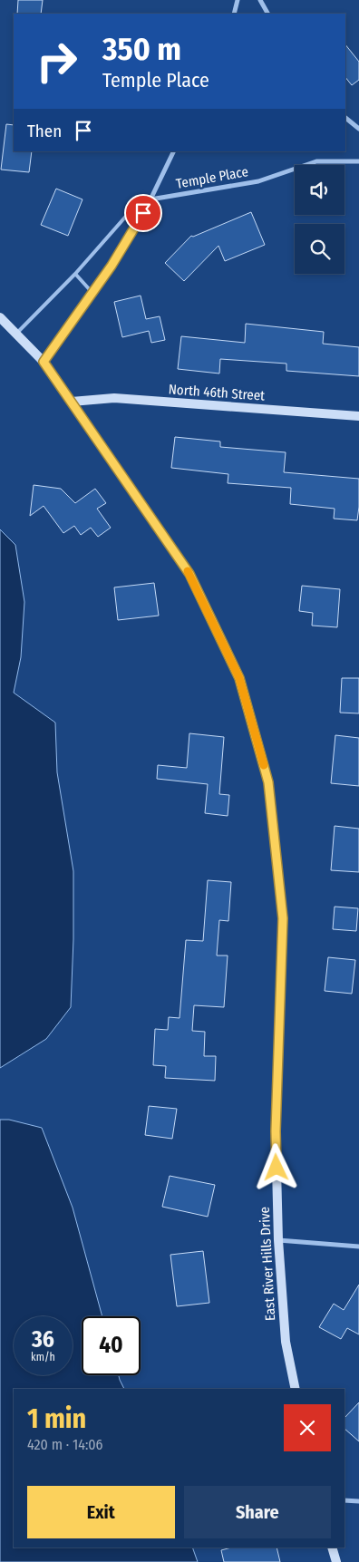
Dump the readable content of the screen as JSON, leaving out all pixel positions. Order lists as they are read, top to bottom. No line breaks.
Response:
{"streets":{"street":["Temple Place","North 46th Street","East River Hills Drive"]},"crossings":[["North 46th Street","East River Hills Drive"]],"page":{"turn":["350 m","Temple Place"],"then":"Then","speed":"36 km/h","limit":"40","heading":["1 min","420 m · 14:06"],"buttons":["Exit","Share"]}}
